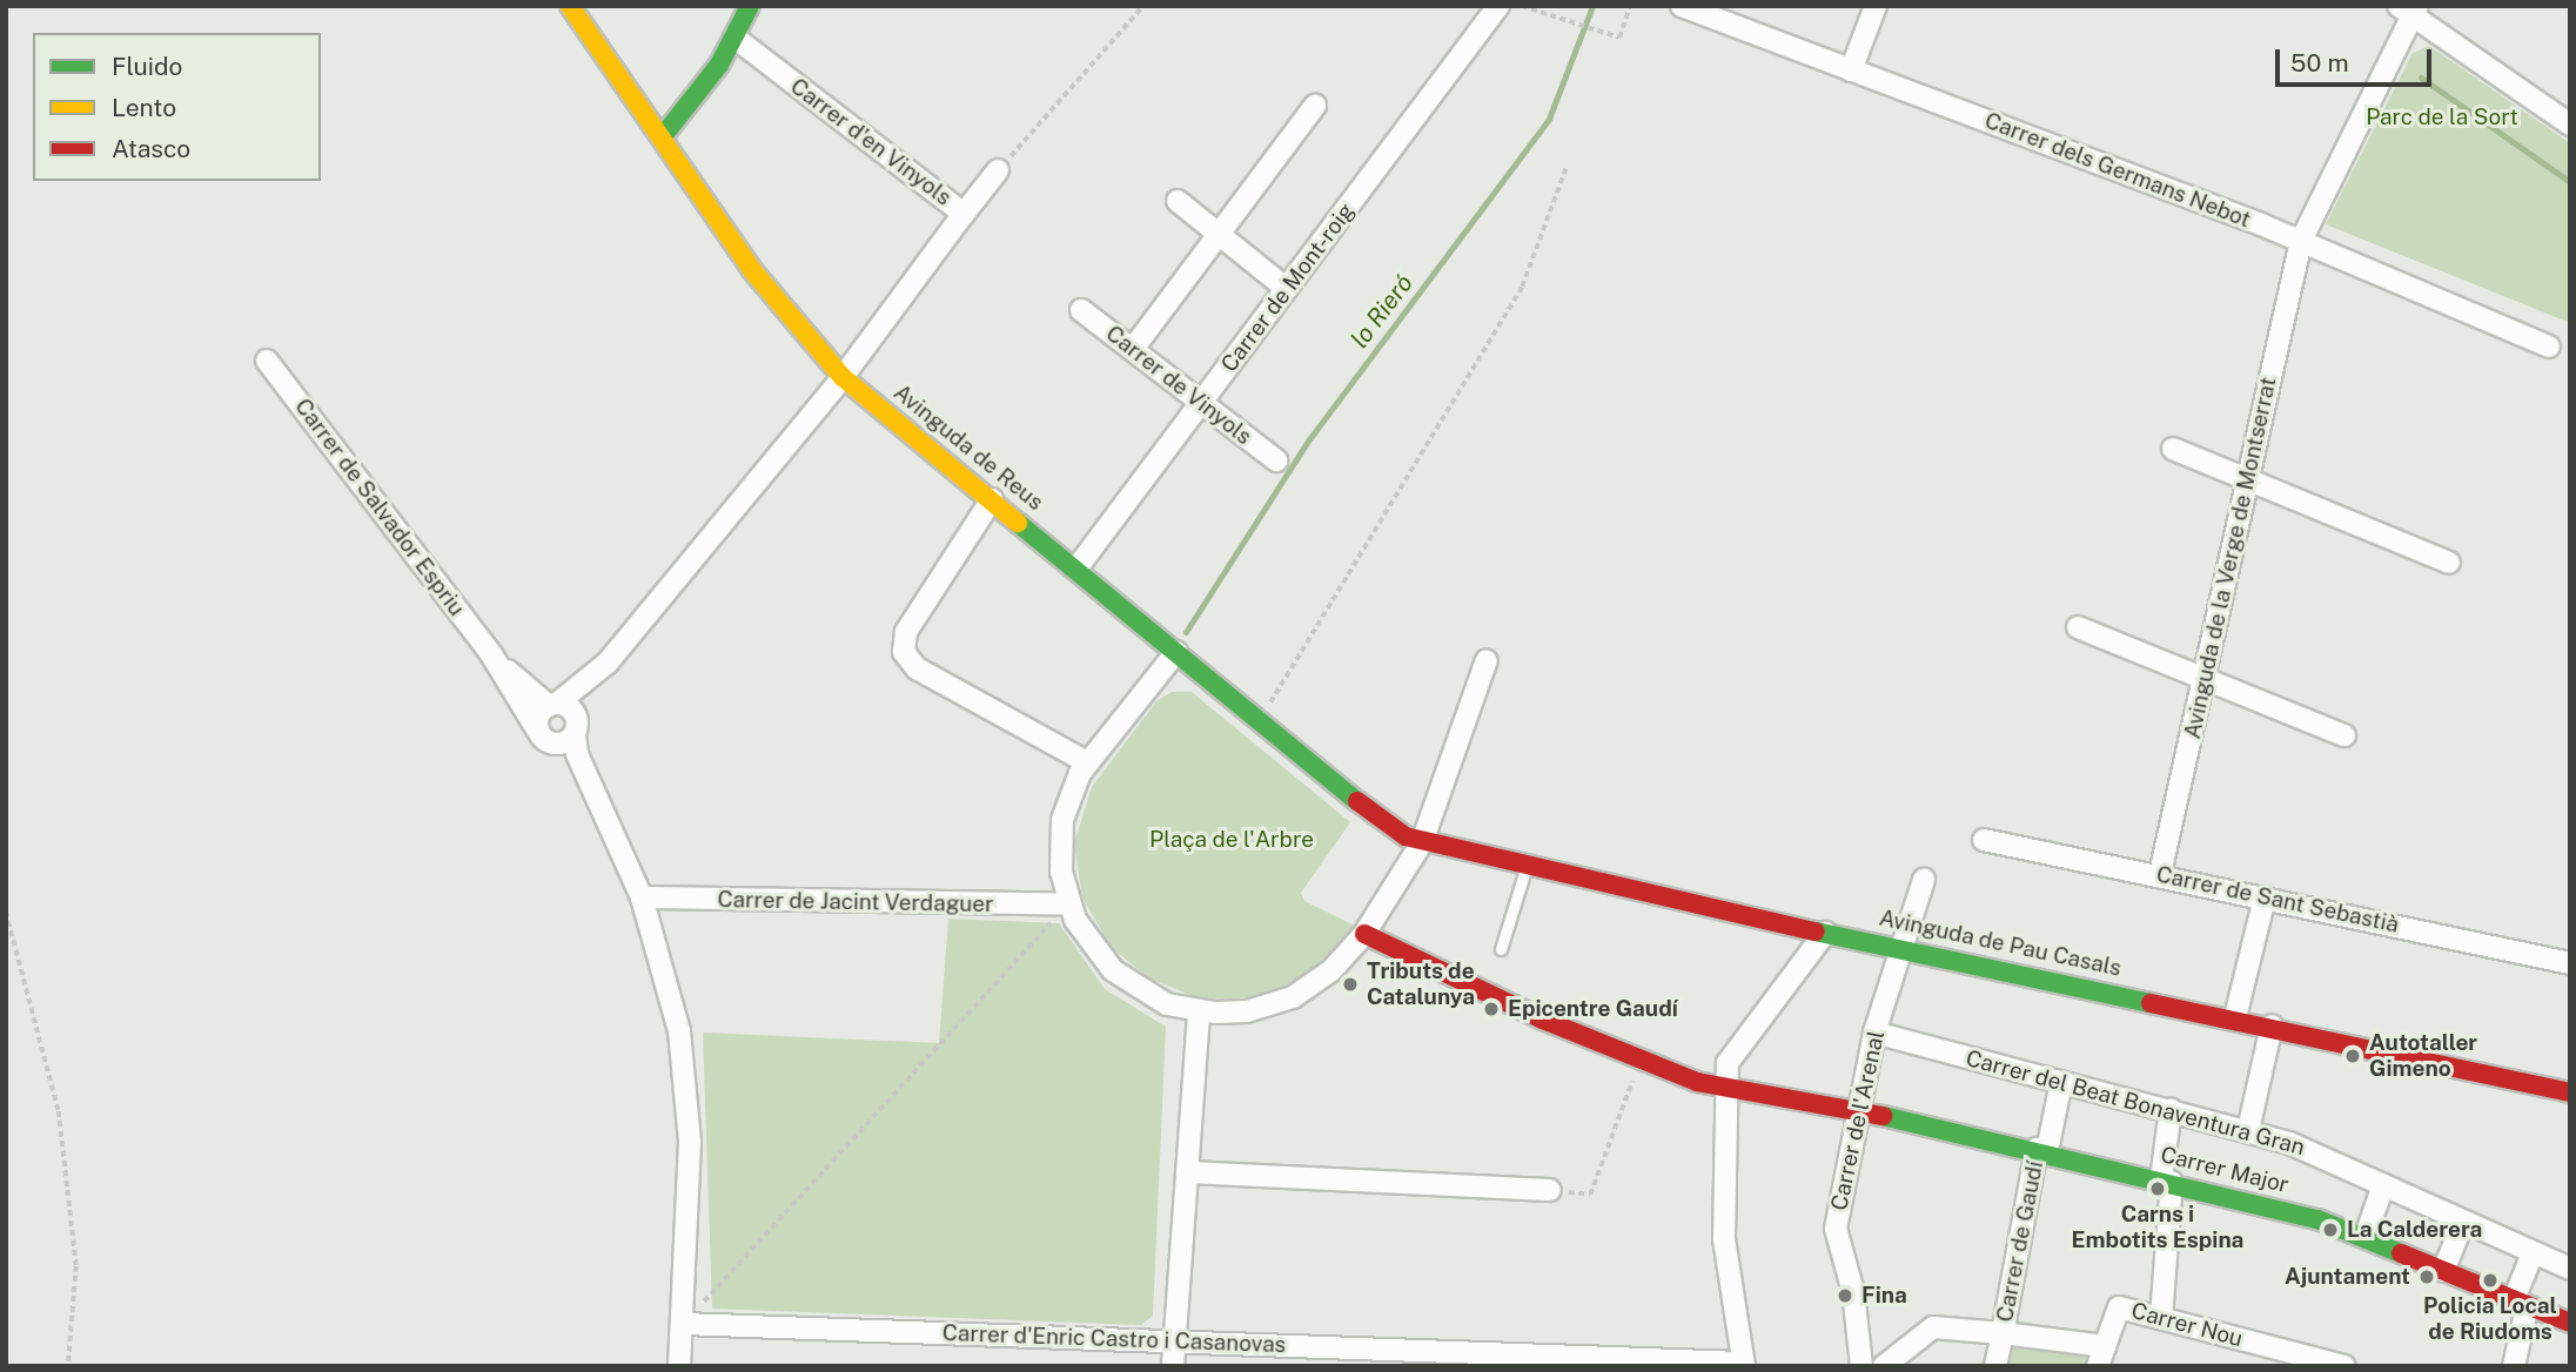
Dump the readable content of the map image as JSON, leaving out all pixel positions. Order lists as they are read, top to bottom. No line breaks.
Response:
{"streets":{"street":["Carrer d'en Vinyols","Carrer dels Germans Nebot","Carrer de Mont-roig","Carrer de Vinyols","Avinguda de Reus","Carrer de Salvador Espriu","Avinguda de la Verge de Montserrat","Carrer de Sant Sebastià","Carrer de Jacint Verdaguer","Avinguda de Pau Casals","Carrer del Beat Bonaventura Gran","Carrer de l'Arenal","Carrer Major","Carrer de Gaudí","Carrer Nou","Carrer d'Enric Castro i Casanovas"]},"crossings":[["Carrer d'en Vinyols","Avinguda de Reus"],["Carrer dels Germans Nebot","Avinguda de la Verge de Montserrat"],["Carrer de Mont-roig","Carrer de Vinyols"],["Carrer de Mont-roig","Avinguda de Reus"],["Avinguda de Reus","Avinguda de Pau Casals"],["Carrer de Salvador Espriu","Carrer de Jacint Verdaguer"],["Carrer de Salvador Espriu","Carrer d'Enric Castro i Casanovas"],["Avinguda de la Verge de Montserrat","Carrer de Sant Sebastià"],["Avinguda de Pau Casals","Carrer de l'Arenal"],["Carrer del Beat Bonaventura Gran","Carrer de l'Arenal"],["Carrer del Beat Bonaventura Gran","Carrer de Gaudí"],["Carrer de l'Arenal","Carrer Major"],["Carrer Major","Carrer de Gaudí"]],"water":["lo Rieró"],"parks":["Parc de la Sort","Plaça de l'Arbre"],"places":["Tributs de Catalunya","Epicentre Gaudí","Autotaller Gimeno","Carns i Embotits Espina","La Calderera","Ajuntament","Policia Local de Riudoms","Fina"],"legend":["Fluido","Lento","Atasco"],"scale_bar":"50 m"}
